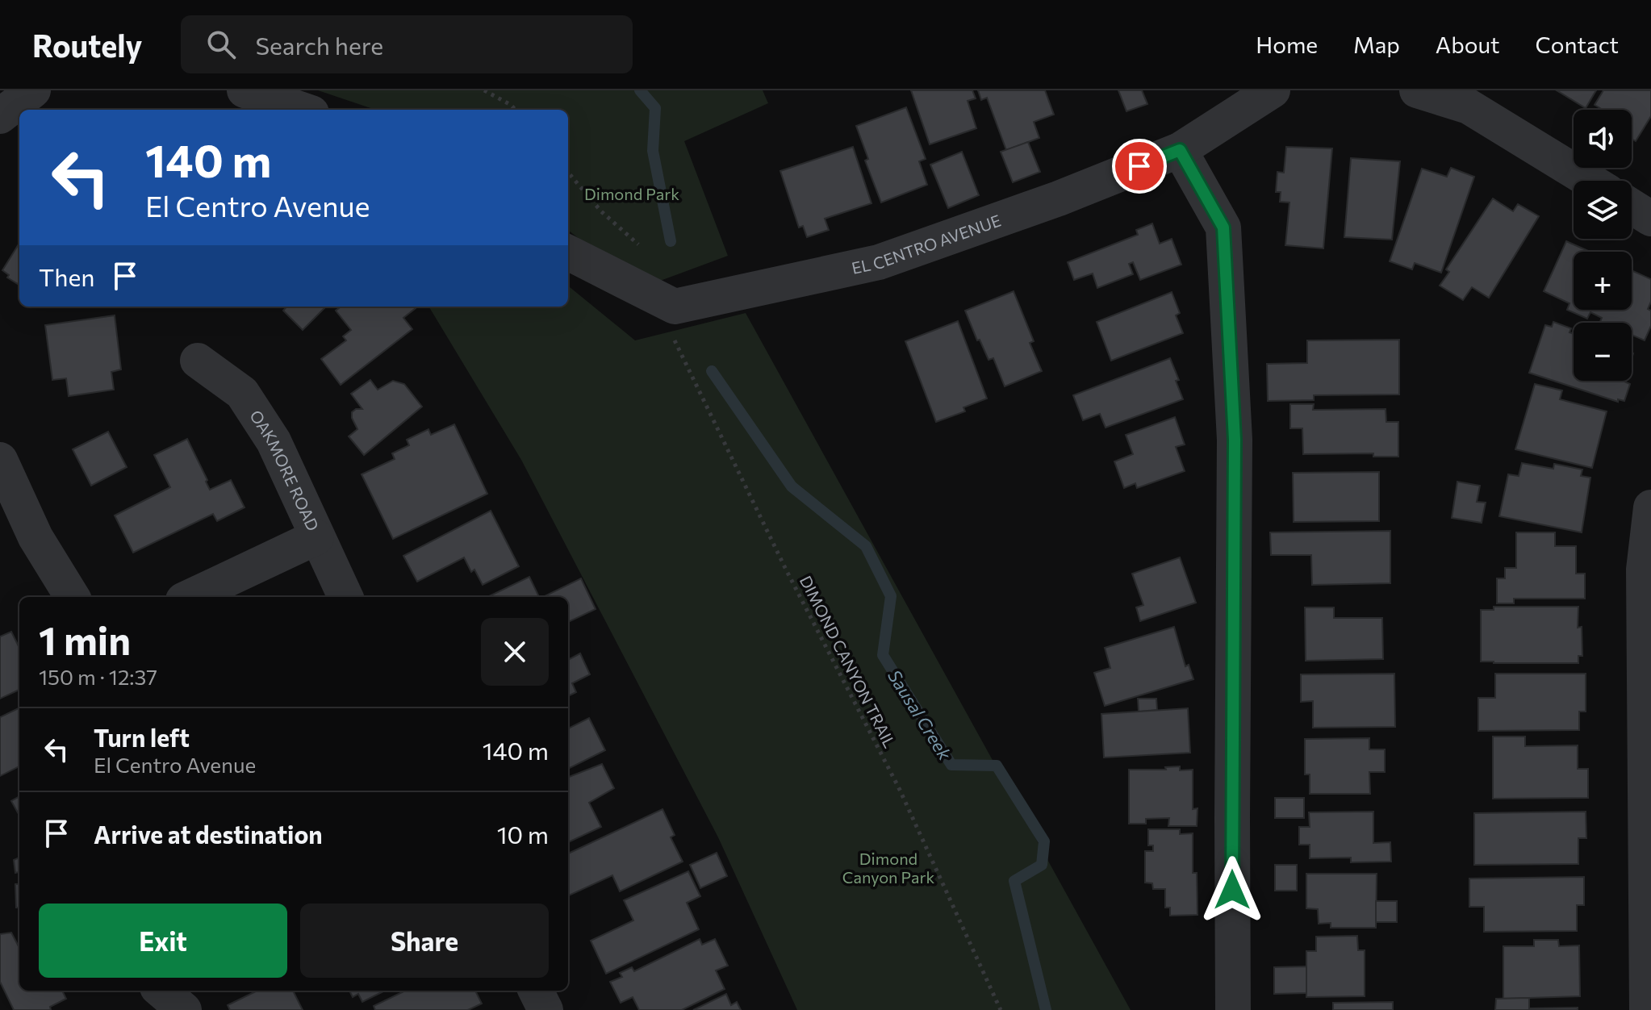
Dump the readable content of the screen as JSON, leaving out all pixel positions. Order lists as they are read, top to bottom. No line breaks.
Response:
{"streets":{"street":["EL CENTRO AVENUE","OAKMORE ROAD"],"path":["DIMOND CANYON TRAIL"]},"water":["Sausal Creek"],"parks":["Dimond Park","Dimond Canyon Park"],"page":{"header":"Routely","search":"Search here","nav":["Home","Map","About","Contact"],"map_buttons":["+","−"],"turn":["140 m","El Centro Avenue"],"then":"Then","heading":["1 min","150 m · 12:37"],"list":[{"name":"Turn left","note":"El Centro Avenue","value":"140 m"},{"name":"Arrive at destination","value":"10 m"}],"buttons":["Exit","Share"]}}
